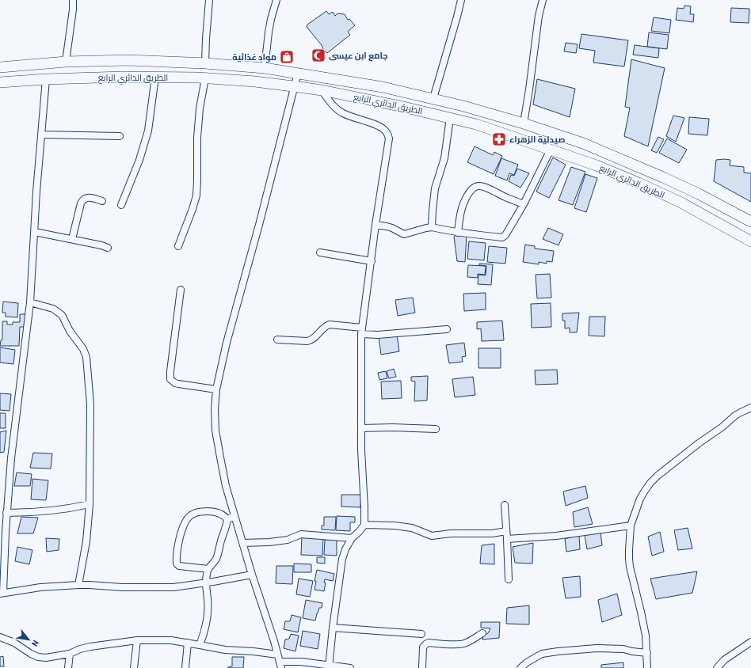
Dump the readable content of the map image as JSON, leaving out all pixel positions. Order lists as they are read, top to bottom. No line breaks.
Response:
{"streets":{"main road":["الطريق الدائري الرابع"]},"places":{"mosque":["جامع ابن عيسى"],"shop":["مواد غذائية"],"pharmacy":["صيدلية الزهراء"]},"north":"bottom right"}
